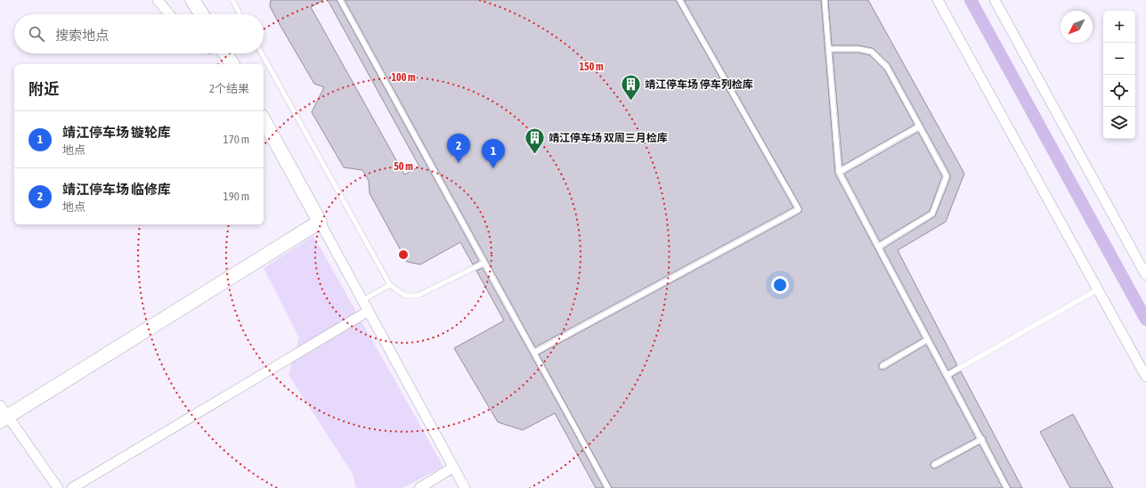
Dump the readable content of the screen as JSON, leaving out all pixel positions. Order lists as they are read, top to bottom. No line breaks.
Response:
{"places":{"building":["靖江停车场 停车列检库","靖江停车场 双周三月检库"]},"north":"bottom left","page":{"map_buttons":["+","−"],"search":"搜索地点","heading":["附近","2个结果"],"list":[{"mark":"1","name":"靖江停车场 镟轮库","note":"地点","value":"170 m"},{"mark":"2","name":"靖江停车场 临修库","note":"地点","value":"190 m"}],"pins":["2","1"]},"rings":["150 m","100 m","50 m"]}
